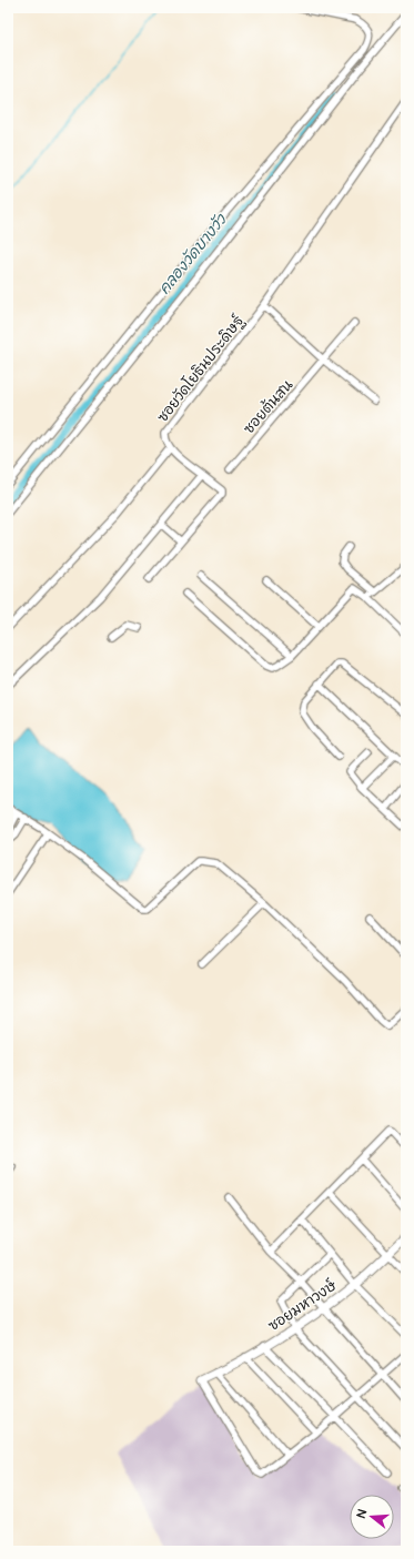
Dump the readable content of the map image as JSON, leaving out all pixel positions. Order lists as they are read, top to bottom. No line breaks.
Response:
{"streets":{"street":["ซอยวัดโยธินประดิษฐ์","ซอยต้นสน","ซอยมหาวงษ์"]},"water":["คลองวัดบางวัว"],"north":"left"}
